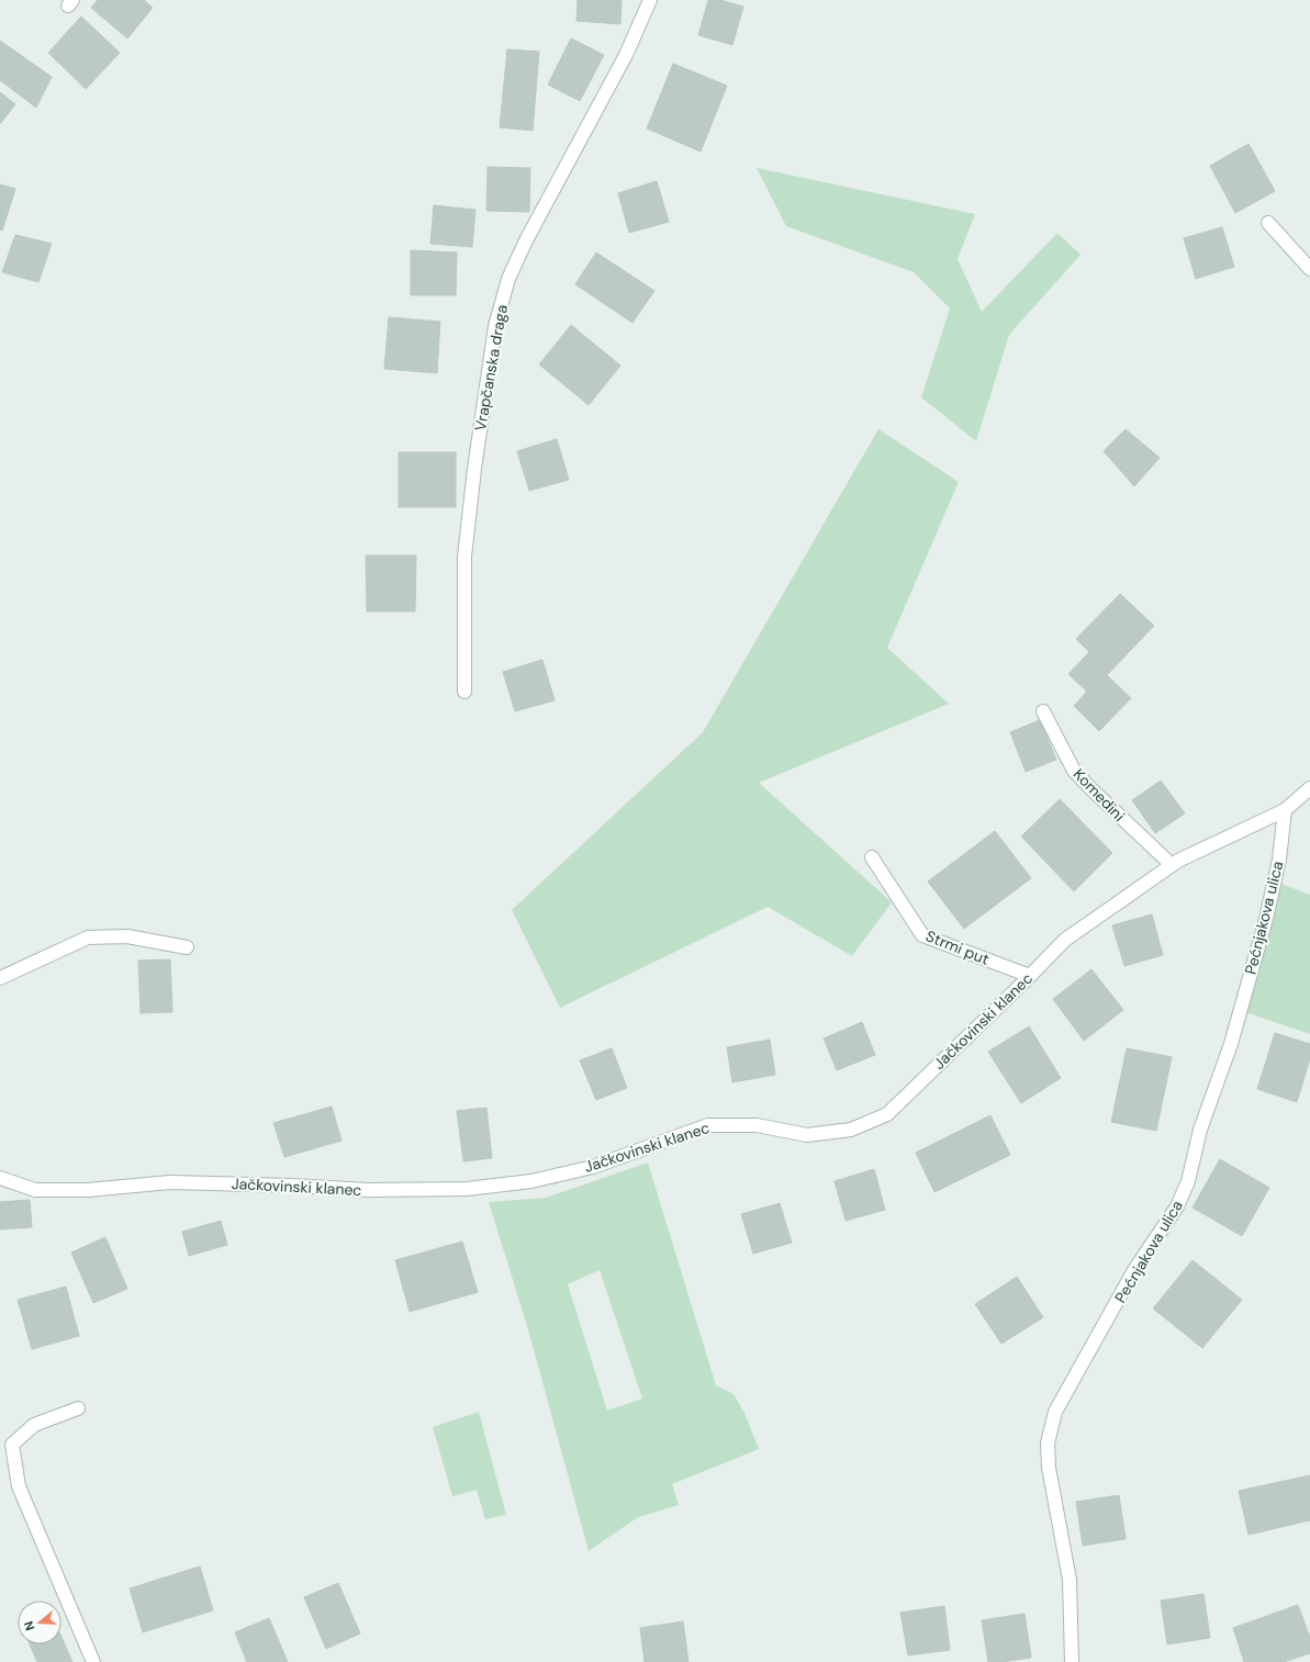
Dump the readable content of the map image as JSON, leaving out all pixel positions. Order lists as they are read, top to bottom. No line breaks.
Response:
{"streets":{"street":["Vrapčanska draga","Komedini","Pećnjakova ulica","Strmi put","Jačkovinski klanec"]},"crossings":[["Komedini","Jačkovinski klanec"],["Pećnjakova ulica","Jačkovinski klanec"],["Strmi put","Jačkovinski klanec"]],"north":"left"}
